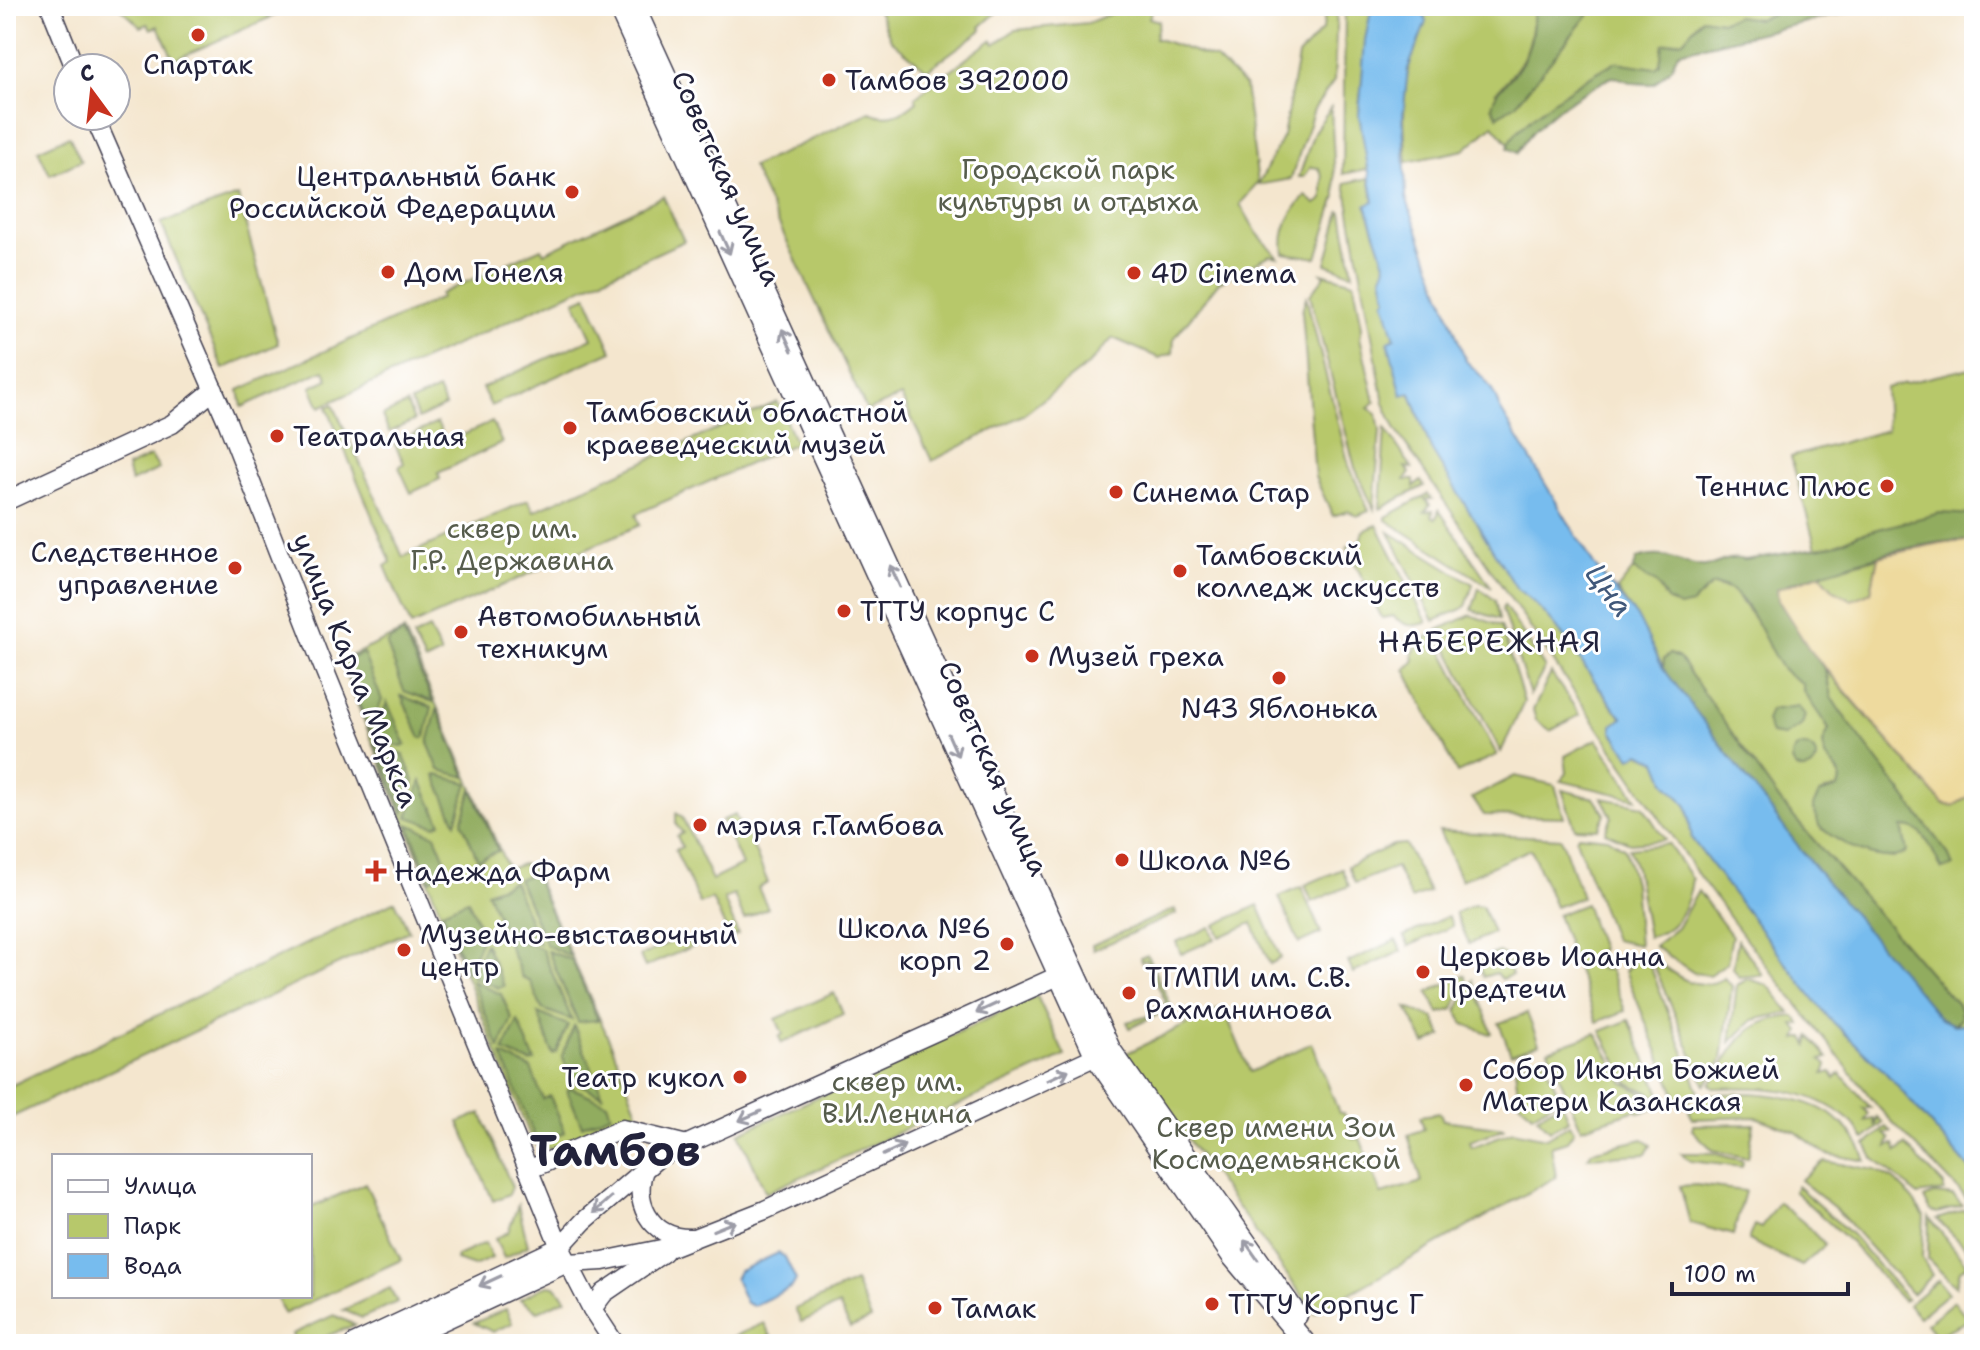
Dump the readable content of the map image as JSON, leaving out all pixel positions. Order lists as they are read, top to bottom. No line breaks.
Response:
{"streets":{"main road":["Советская улица","улица Карла Маркса"]},"districts":["НАБЕРЕЖНАЯ","Тамбов"],"water":["Цна"],"parks":["Городской парк культуры и отдыха","сквер им. Г.Р. Державина","сквер им. В.И.Ленина","Cквер имени Зои Космодемьянской"],"places":{"other":["Спартак","Тамбов 392000","Центральный банк Российской Федерации","Дом Гонеля","4D Cinema","Тамбовский областной краеведческий музей","Театральная","Теннис Плюс","Синема Стар","Следственное управление","Тамбовский колледж искусств","ТГТУ корпус С","Автомобильный техникум","Музей греха","N43 Яблонька","мэрия г.Тамбова","Школа №6","Школа №6 корп 2","Музейно-выставочный центр","Церковь Иоанна Предтечи","ТГМПИ им. С.В. Рахманинова","Театр кукол","Собор Иконы Божией Матери Казанская","ТГТУ Корпус Г","Тамак"],"health":["Надежда Фарм"]},"legend":["Улица","Парк","Вода"],"scale_bar":"100 m","north":"top"}
